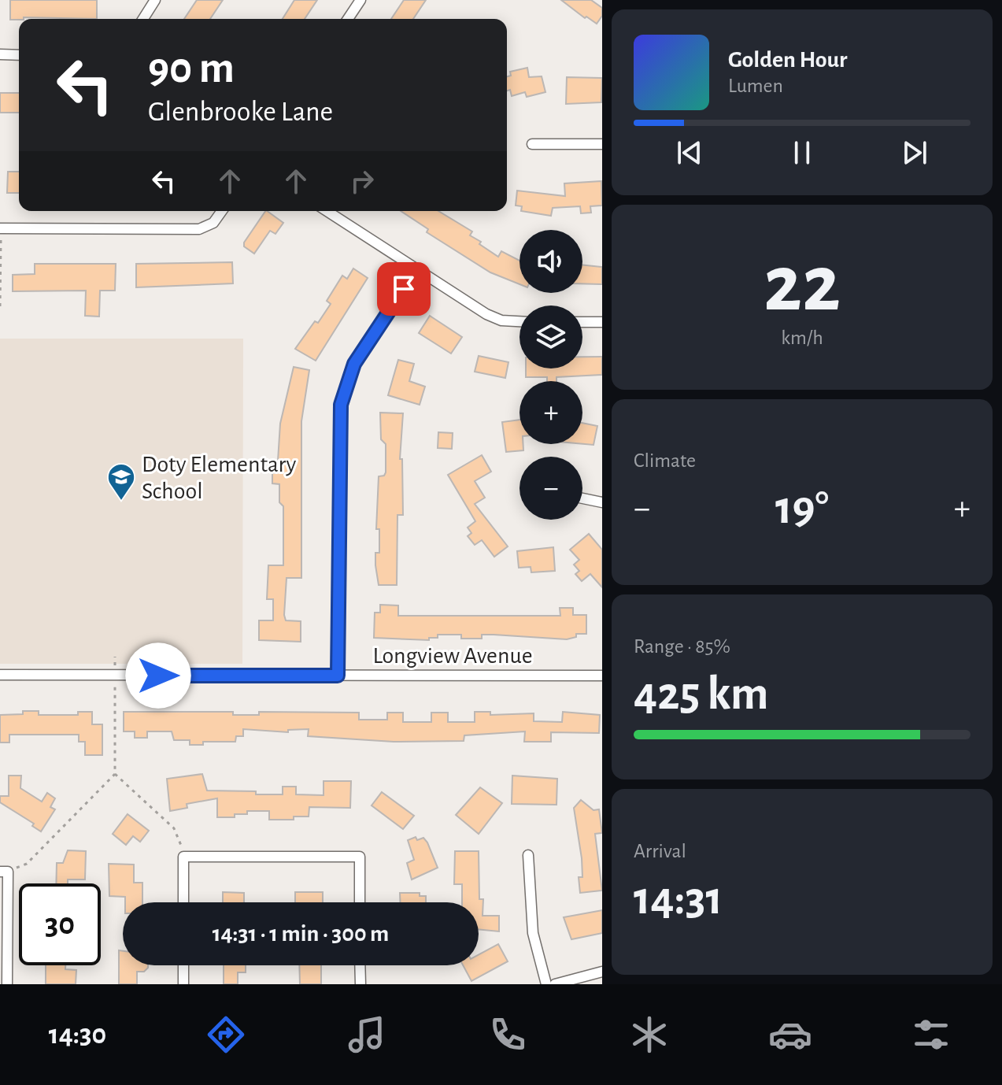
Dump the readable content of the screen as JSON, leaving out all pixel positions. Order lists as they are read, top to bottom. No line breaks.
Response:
{"streets":{"street":["Longview Avenue"]},"places":{"school or university":["Doty Elementary School"]},"page":{"turn":["90 m","Glenbrooke Lane"],"song":["Golden Hour","Lumen"],"tile":[["22","km/h"],"Climate",["Range · 85%","425 km"],["Arrival","14:31"]],"map_buttons":["+","−"],"heat":["−","19°","+"],"limit":"30","trip":"14:31 · 1 min · 300 m","tabs":"14:30"}}
